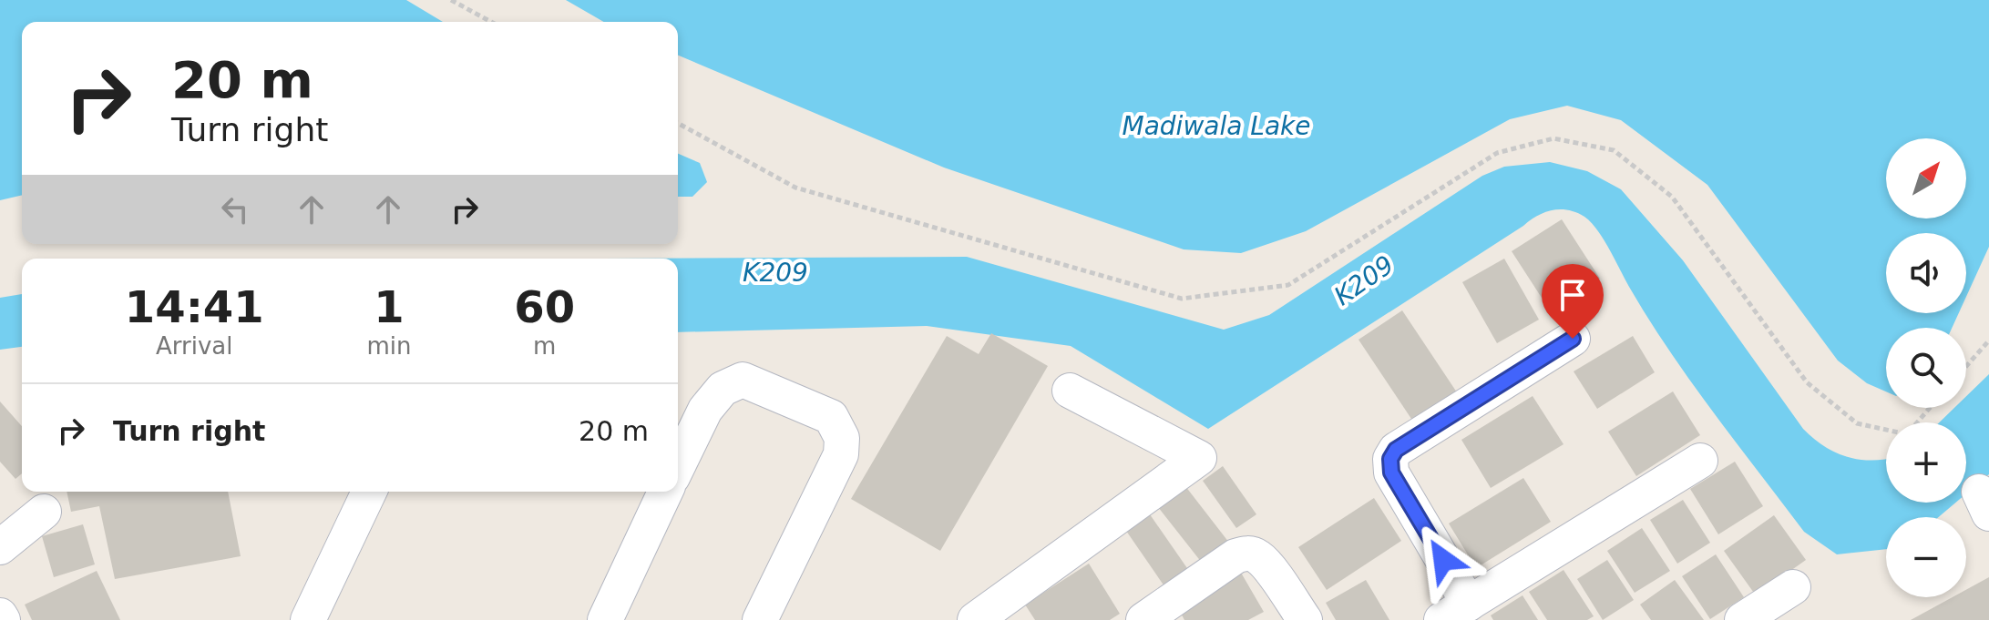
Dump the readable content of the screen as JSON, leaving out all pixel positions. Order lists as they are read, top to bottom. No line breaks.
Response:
{"water":["Madiwala Lake","K209"],"north":"top right","page":{"turn":["20 m","Turn right"],"map_buttons":["+","−"],"eta":["14:41","Arrival","1","min","60","m"],"list":[{"name":"Turn right","value":"20 m"}]}}
